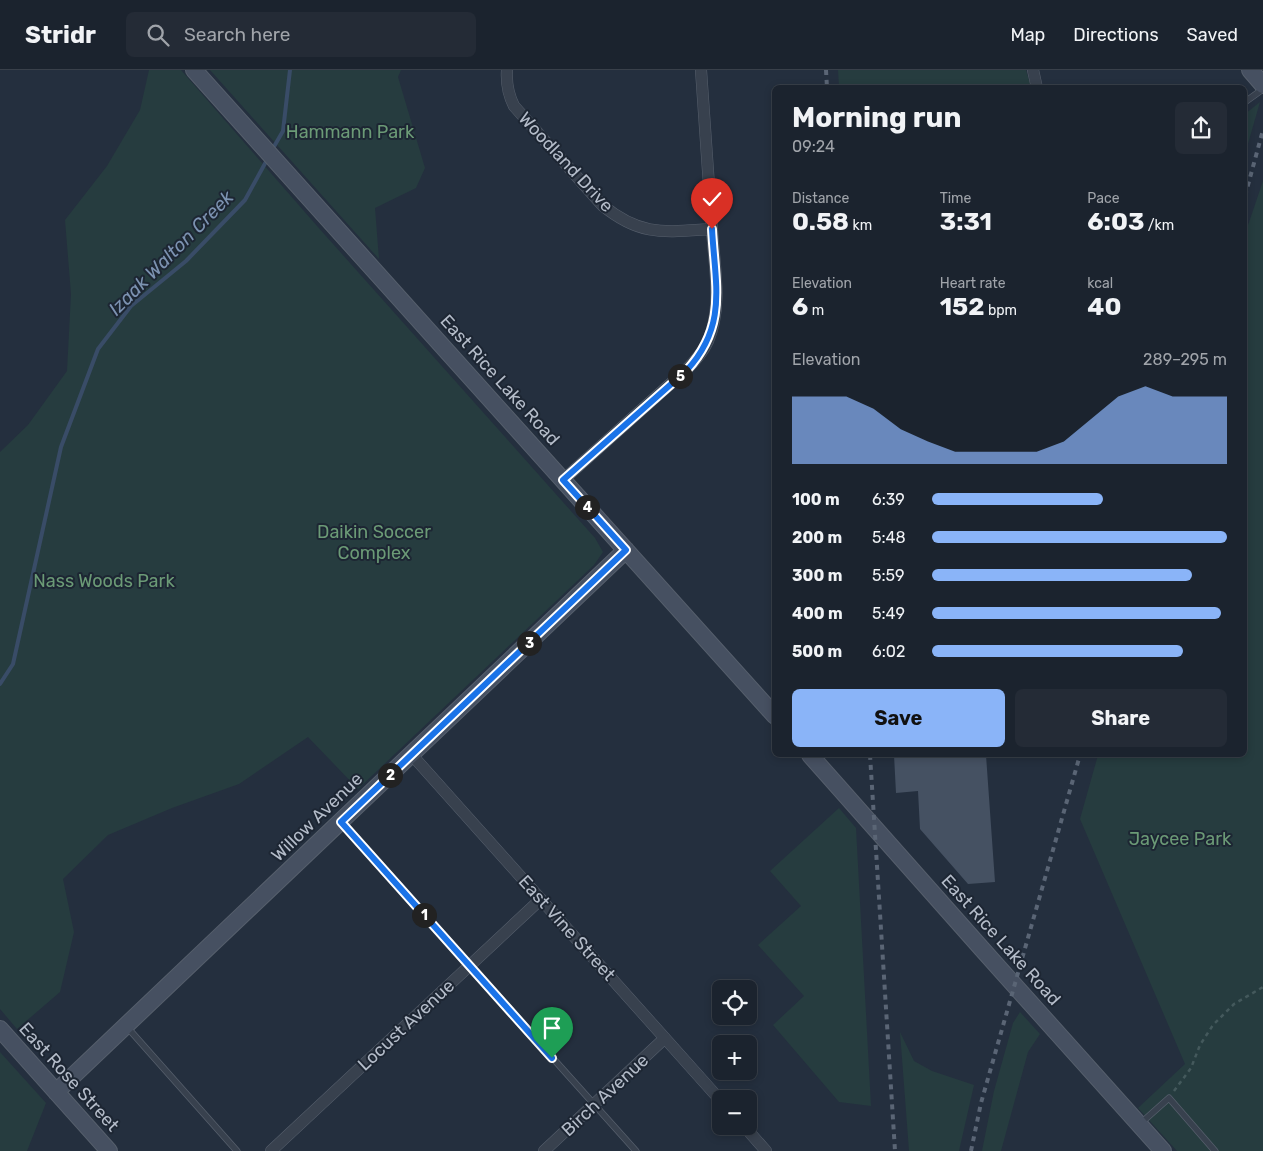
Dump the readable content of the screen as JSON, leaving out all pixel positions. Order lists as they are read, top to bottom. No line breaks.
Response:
{"streets":{"street":["Woodland Drive","East Rice Lake Road","Willow Avenue","East Vine Street","Locust Avenue","East Rose Street","Birch Avenue"]},"crossings":[["East Rice Lake Road","Willow Avenue"],["Willow Avenue","East Vine Street"],["Willow Avenue","East Rose Street"],["East Vine Street","Locust Avenue"],["East Vine Street","Birch Avenue"]],"water":["Izaak Walton Creek"],"parks":["Hammann Park","Daikin Soccer Complex","Nass Woods Park","Jaycee Park"],"page":{"header":"Stridr","search":"Search here","nav":["Map","Directions","Saved"],"heading":["Morning run","09:24"],"stats":[["Distance","0.58 km"],["Time","3:31"],["Pace","6:03 /km"],["Elevation","6 m"],["Heart rate","152 bpm"],["kcal","40"]],"chart":["Elevation","289–295 m"],"pins":["5","4","3","2","1"],"list":[{"name":"100 m","note":"6:39"},{"name":"200 m","note":"5:48"},{"name":"300 m","note":"5:59"},{"name":"400 m","note":"5:49"},{"name":"500 m","note":"6:02"}],"buttons":["Save","Share"],"map_buttons":["+","−"]}}
